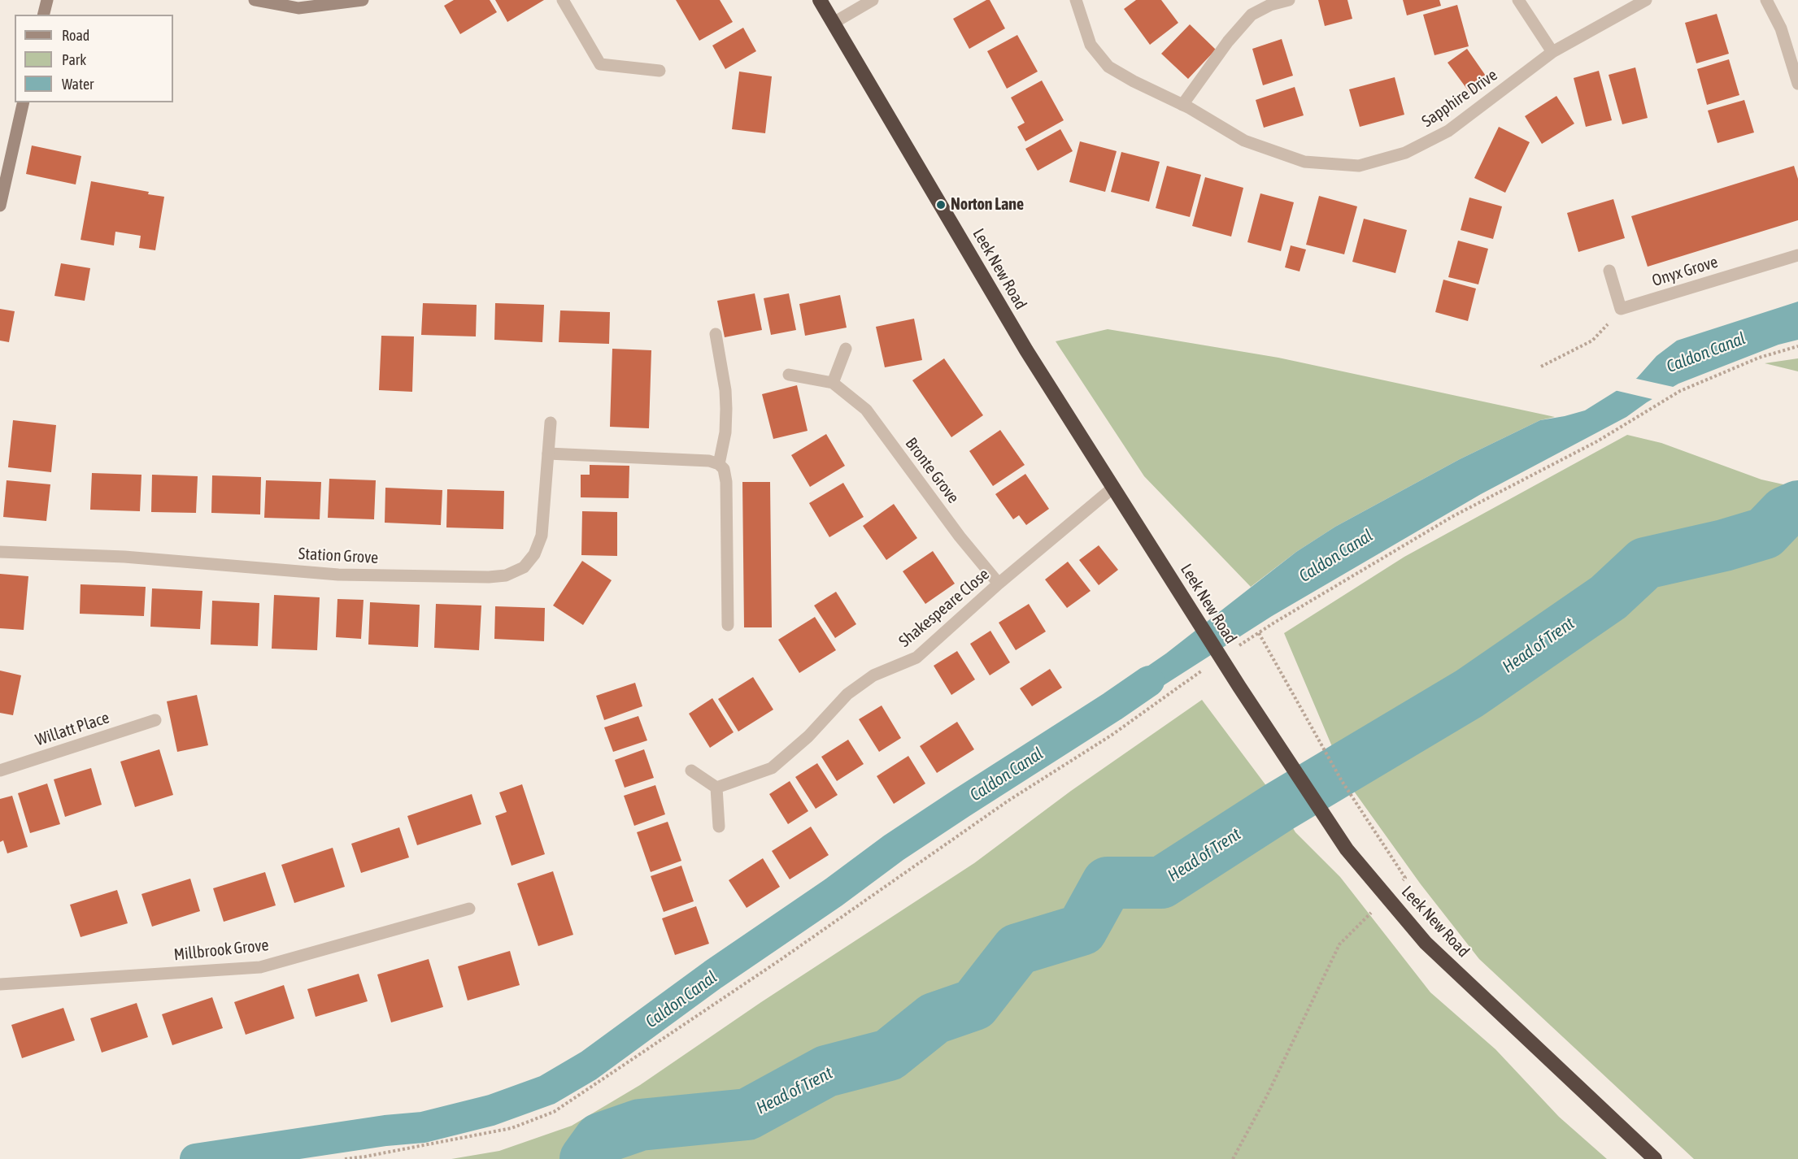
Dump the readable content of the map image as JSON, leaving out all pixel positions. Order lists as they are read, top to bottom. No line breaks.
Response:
{"streets":{"highway":["Leek New Road"],"street":["Sapphire Drive","Onyx Grove","Bronte Grove","Station Grove","Shakespeare Close","Willatt Place","Millbrook Grove"]},"crossings":[["Leek New Road","Shakespeare Close"],["Bronte Grove","Shakespeare Close"]],"water":["Caldon Canal","Head of Trent"],"places":["Norton Lane"],"legend":["Road","Park","Water"]}
